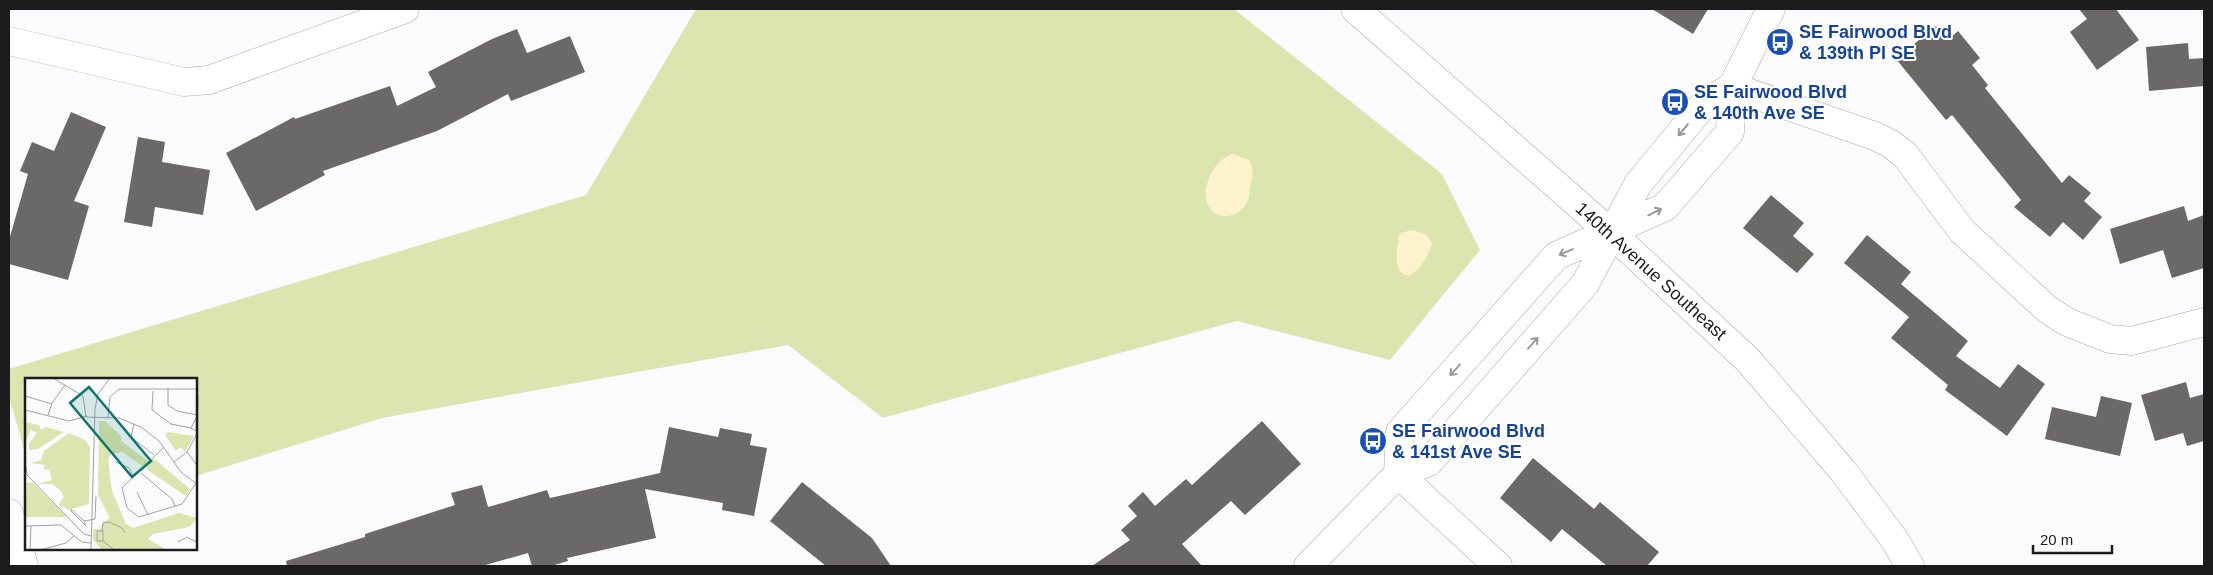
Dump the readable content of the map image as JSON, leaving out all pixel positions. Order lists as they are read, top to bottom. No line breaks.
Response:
{"streets":{"street":["140th Avenue Southeast"]},"places":{"bus stop":["SE Fairwood Blvd & 139th Pl SE","SE Fairwood Blvd & 140th Ave SE","SE Fairwood Blvd & 141st Ave SE"]},"scale_bar":"20 m"}
